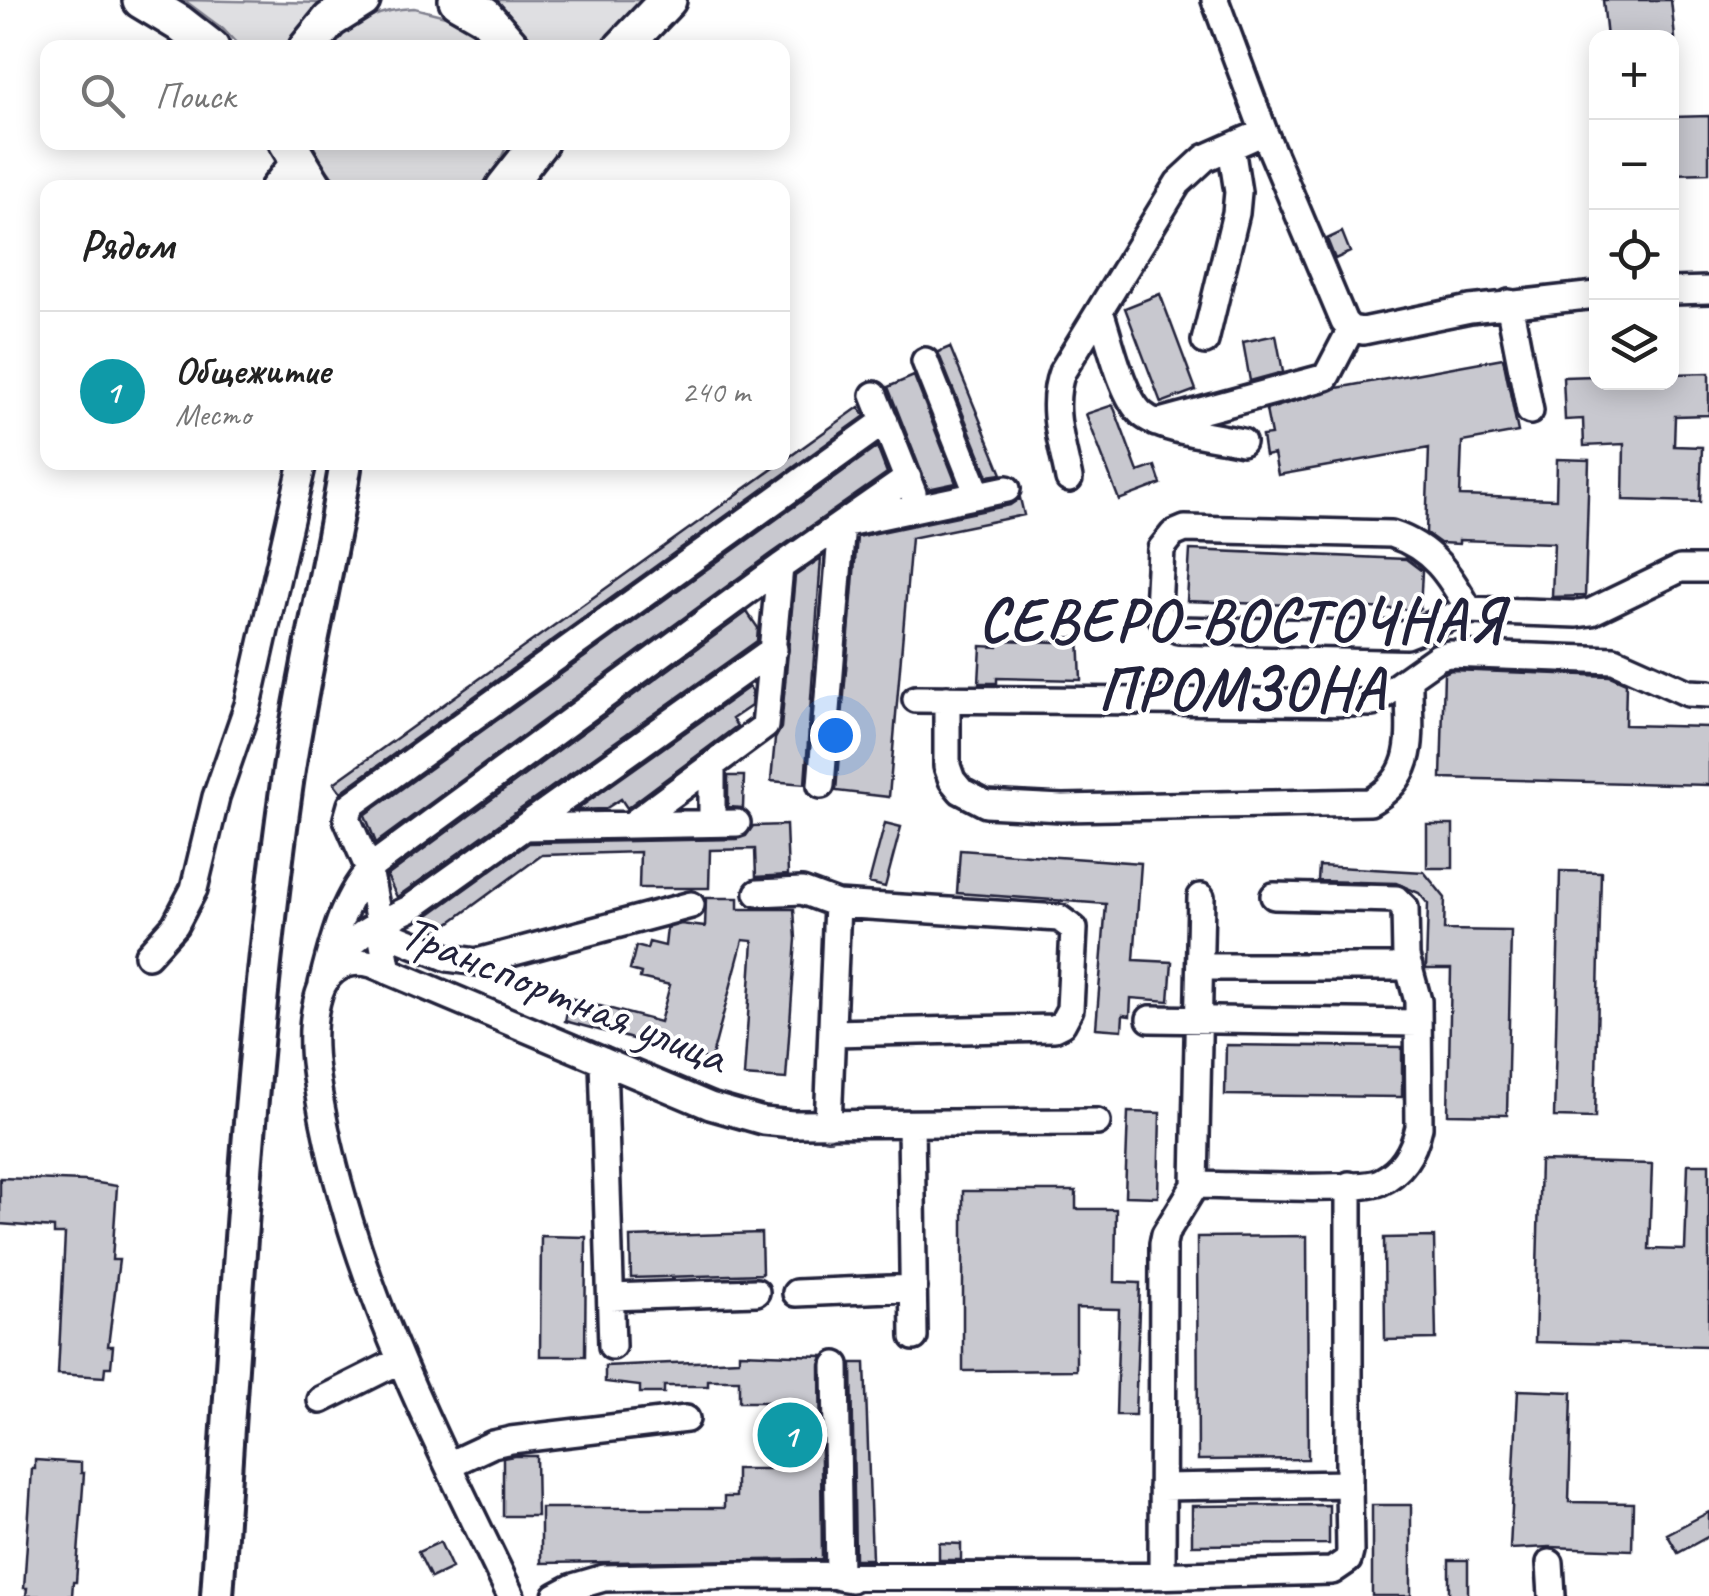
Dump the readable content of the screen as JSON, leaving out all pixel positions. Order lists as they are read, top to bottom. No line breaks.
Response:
{"streets":{"street":["Транспортная улица"]},"districts":["СЕВЕРО-ВОСТОЧНАЯ ПРОМЗОНА"],"page":{"map_buttons":["+","−"],"search":"Поиск","heading":"Рядом","list":[{"mark":"1","name":"Общежитие","note":"Место","value":"240 m"}],"pins":"1"}}
